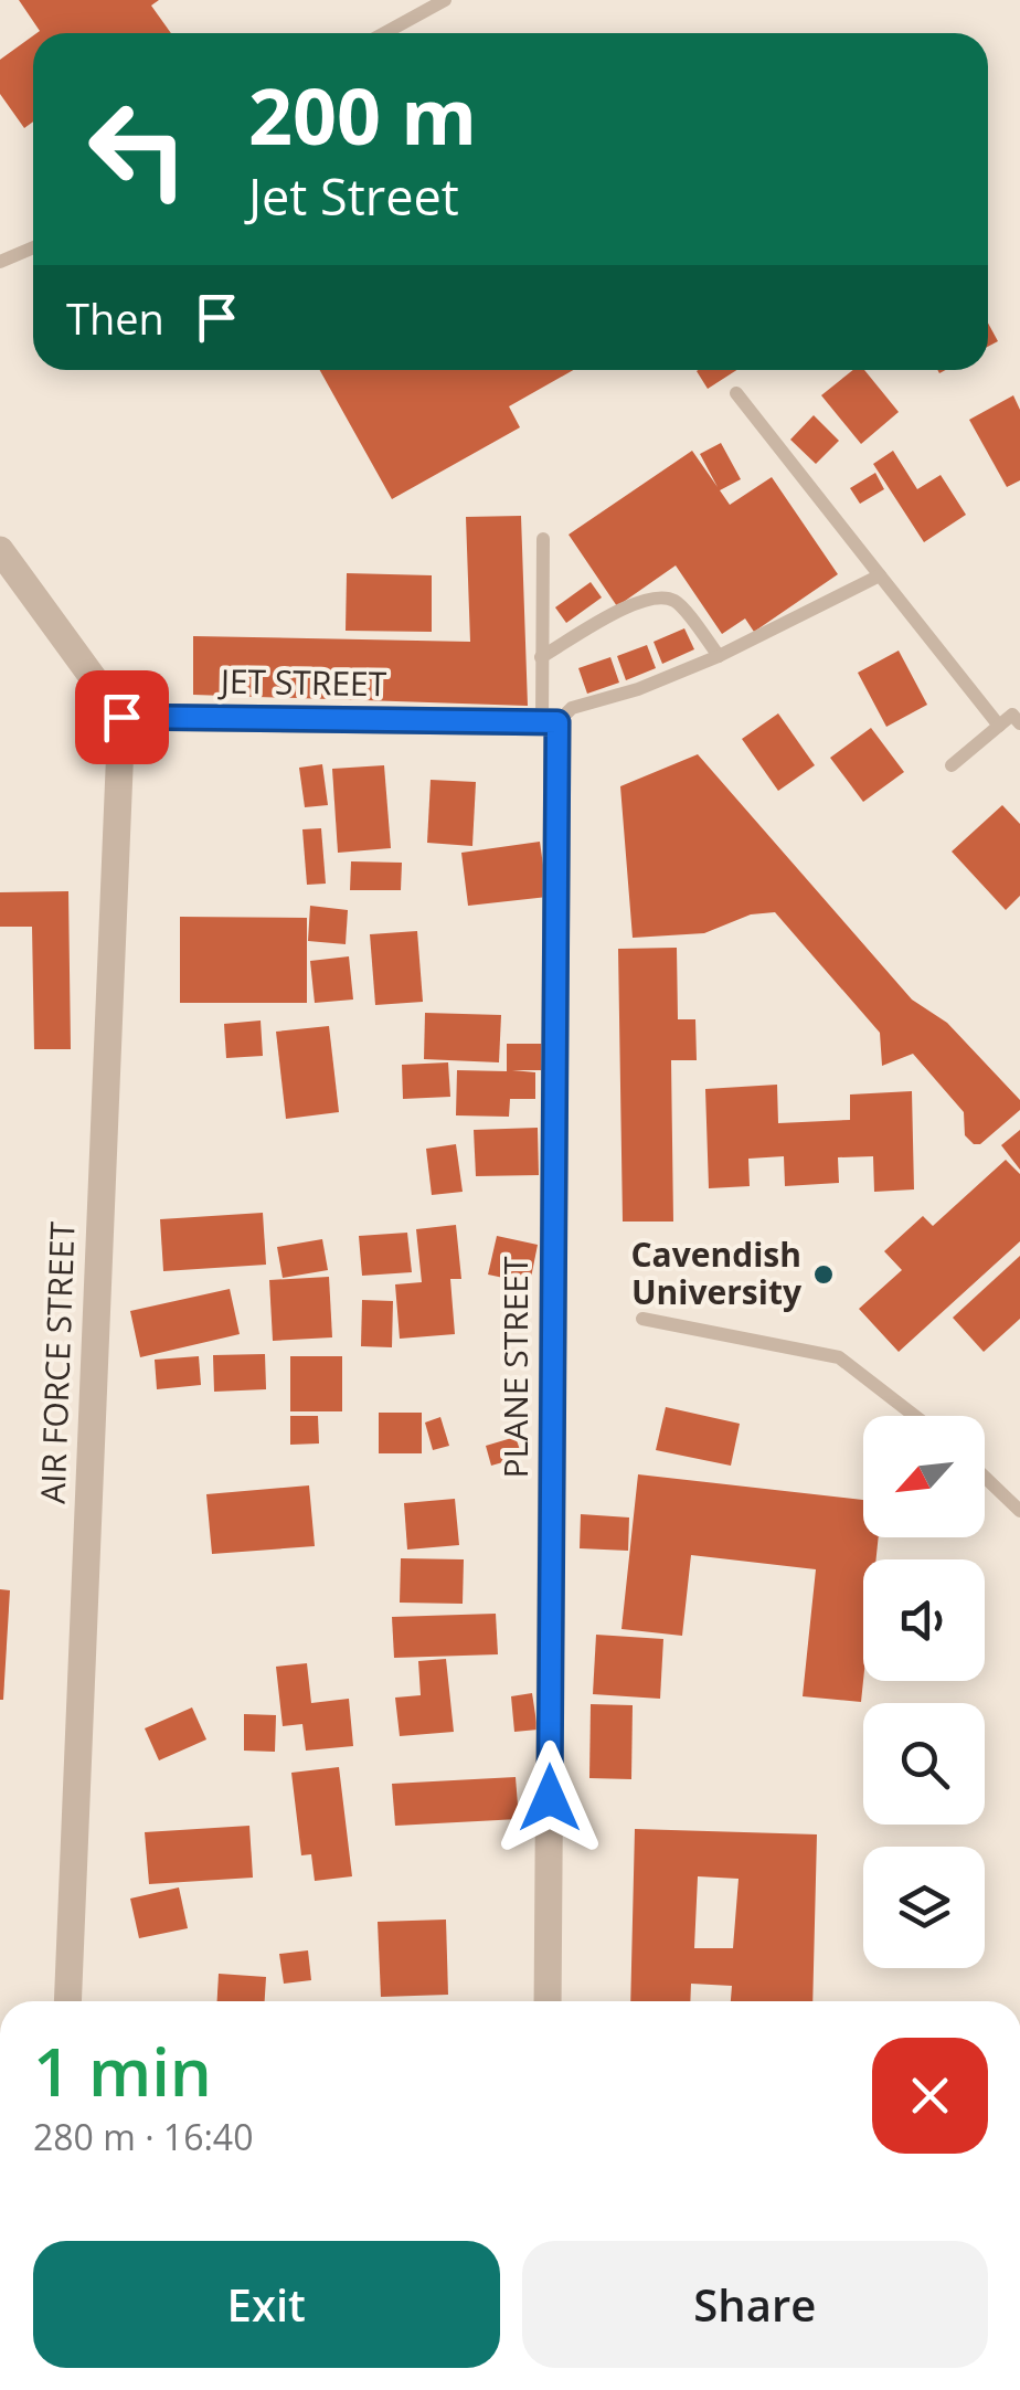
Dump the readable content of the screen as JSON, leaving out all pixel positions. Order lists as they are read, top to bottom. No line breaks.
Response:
{"streets":{"street":["JET STREET","AIR FORCE STREET","PLANE STREET"]},"crossings":[["JET STREET","AIR FORCE STREET"],["JET STREET","PLANE STREET"]],"places":["Cavendish University"],"north":"bottom left","page":{"turn":["200 m","Jet Street"],"then":"Then","heading":["1 min","280 m · 16:40"],"buttons":["Exit","Share"]}}
